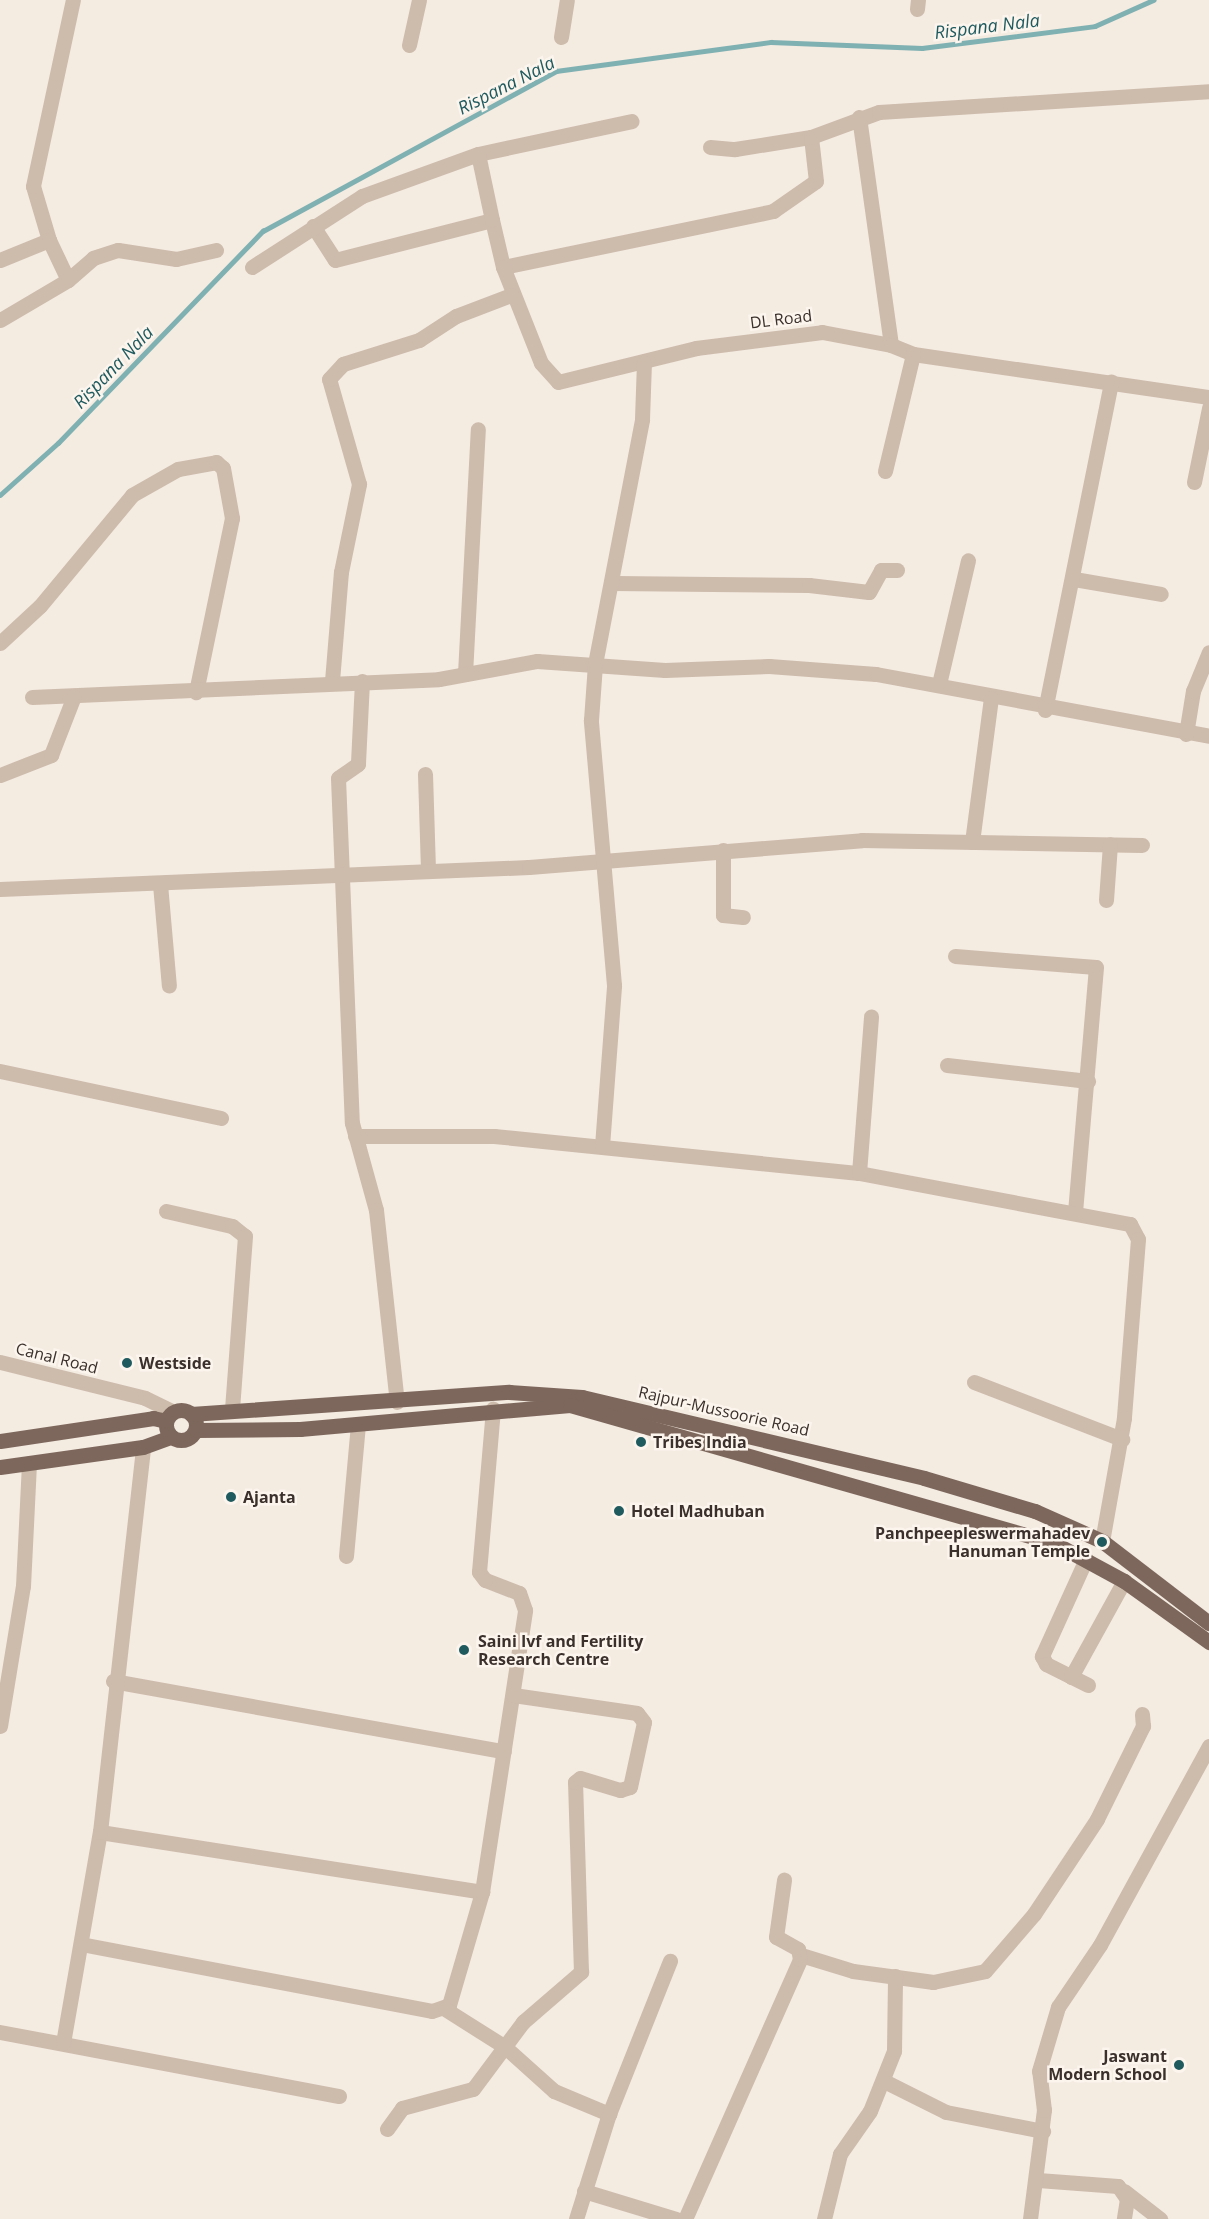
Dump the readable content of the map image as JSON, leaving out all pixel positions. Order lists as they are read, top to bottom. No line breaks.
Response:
{"streets":{"main road":["Rajpur-Mussoorie Road"],"street":["DL Road","Canal Road"]},"crossings":[["Canal Road","Rajpur-Mussoorie Road"]],"water":["Rispana Nala"],"places":["Westside","Tribes India","Ajanta","Hotel Madhuban","Panchpeepleswermahadev Hanuman Temple","Saini Ivf and Fertility Research Centre","Jaswant Modern School"]}
